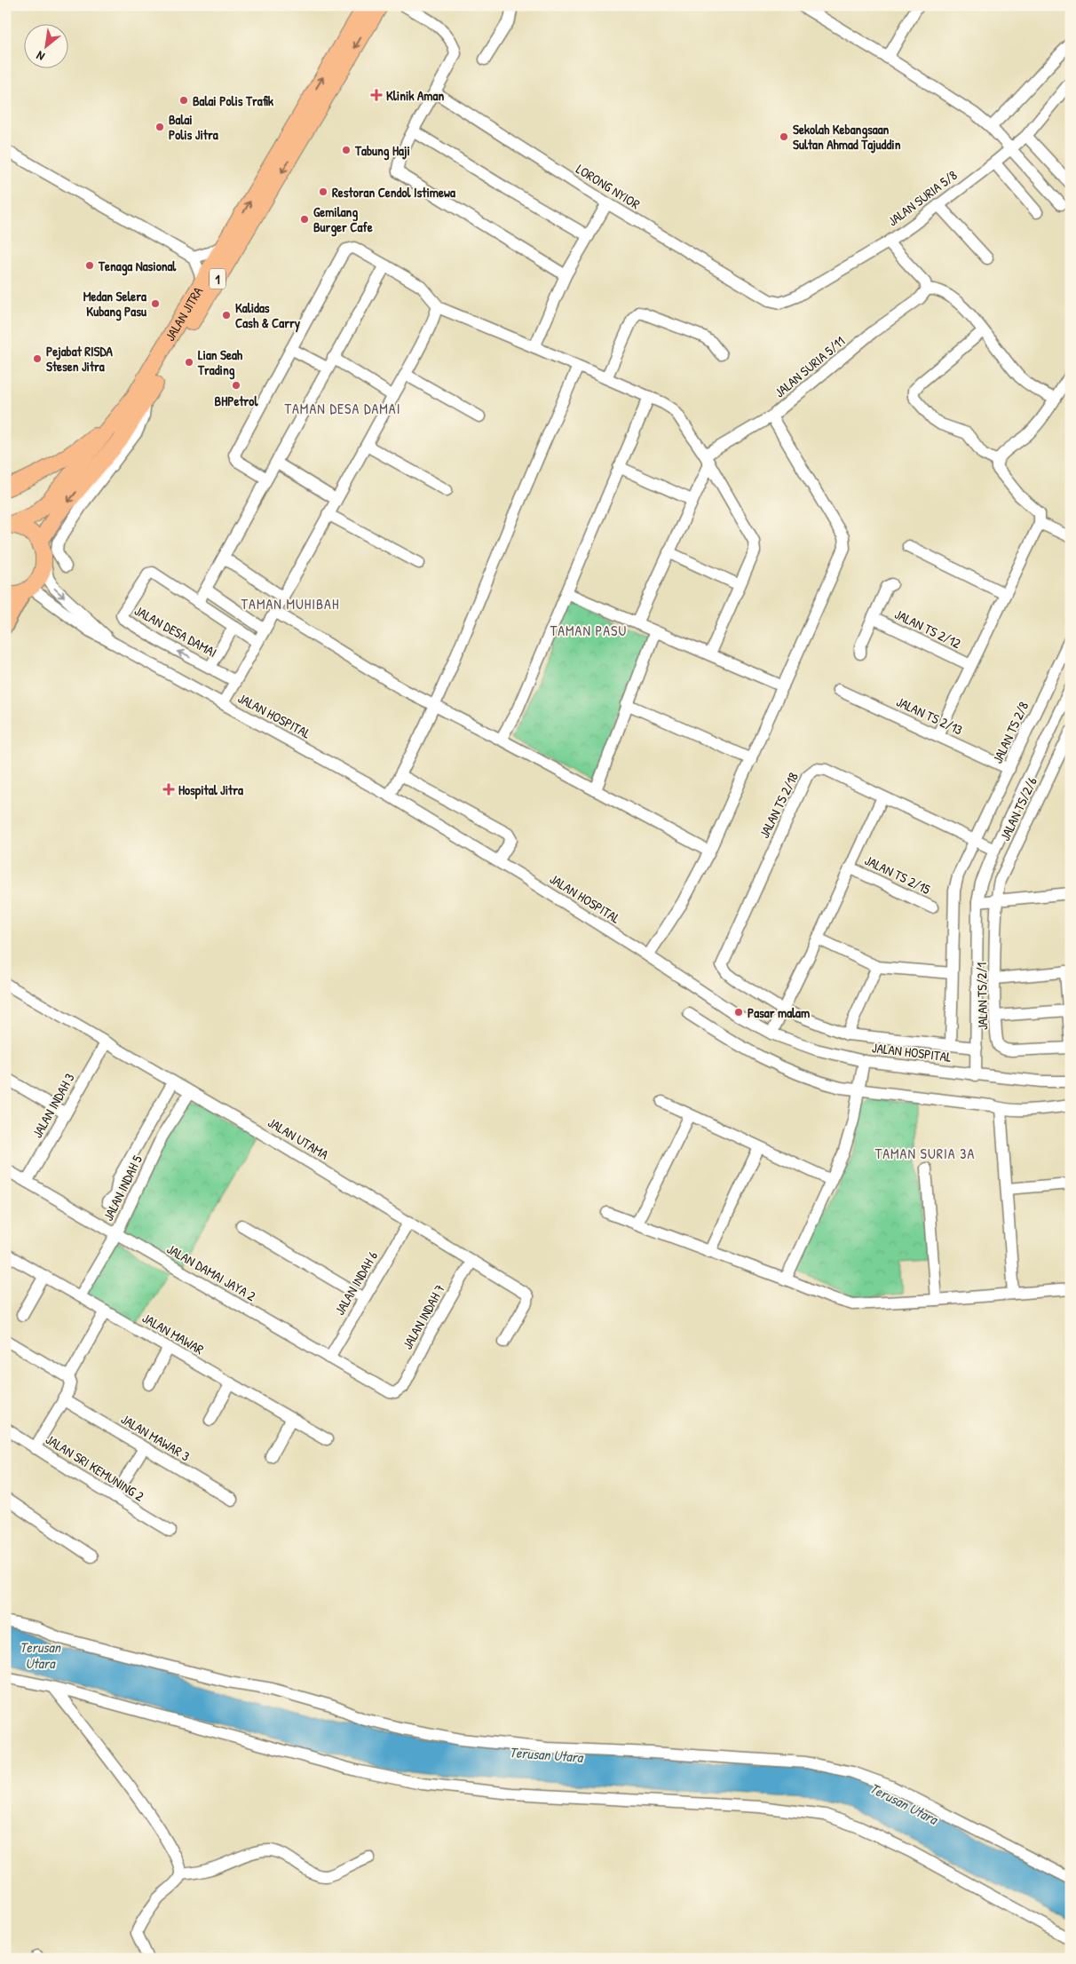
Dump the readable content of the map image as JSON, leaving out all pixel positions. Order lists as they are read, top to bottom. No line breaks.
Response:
{"streets":{"highway":["1","JALAN JITRA"],"street":["LORONG NYIOR","JALAN SURIA 5/8","JALAN SURIA 5/11","JALAN TS 2/12","JALAN DESA DAMAI","JALAN HOSPITAL","JALAN TS 2/13","JALAN TS 2/8","JALAN TS 2/18","JALAN TS/2/6","JALAN TS 2/15","JALAN TS/2/1","JALAN INDAH 3","JALAN UTAMA","JALAN INDAH 5","JALAN DAMAI JAYA 2","JALAN INDAH 6","JALAN INDAH 7","JALAN MAWAR","JALAN MAWAR 3","JALAN SRI KEMUNING 2"]},"crossings":[["LORONG NYIOR","JALAN SURIA 5/8"],["1","JALAN JITRA"],["1","JALAN HOSPITAL"],["JALAN JITRA","JALAN HOSPITAL"],["JALAN TS 2/13","JALAN TS 2/8"],["JALAN TS 2/8","JALAN TS 2/18"],["JALAN TS/2/6","JALAN TS/2/1"],["JALAN INDAH 3","JALAN UTAMA"],["JALAN INDAH 3","JALAN DAMAI JAYA 2"],["JALAN UTAMA","JALAN INDAH 5"],["JALAN UTAMA","JALAN INDAH 6"],["JALAN UTAMA","JALAN INDAH 7"],["JALAN INDAH 5","JALAN DAMAI JAYA 2"],["JALAN INDAH 5","JALAN MAWAR"],["JALAN DAMAI JAYA 2","JALAN INDAH 6"],["JALAN DAMAI JAYA 2","JALAN INDAH 7"]],"districts":["TAMAN DESA DAMAI","TAMAN MUHIBAH","TAMAN PASU","TAMAN SURIA 3A"],"water":["Terusan Utara"],"places":{"health":["Klinik Aman","Hospital Jitra"],"other":["Balai Polis Trafik","Balai Polis Jitra","Sekolah Kebangsaan Sultan Ahmad Tajuddin","Tabung Haji","Restoran Cendol Istimewa","Gemilang Burger Cafe","Tenaga Nasional","Medan Selera Kubang Pasu","Kalidas Cash & Carry","Pejabat RISDA Stesen Jitra","Lian Seah Trading","BHPetrol","Pasar malam"]},"north":"bottom left"}
